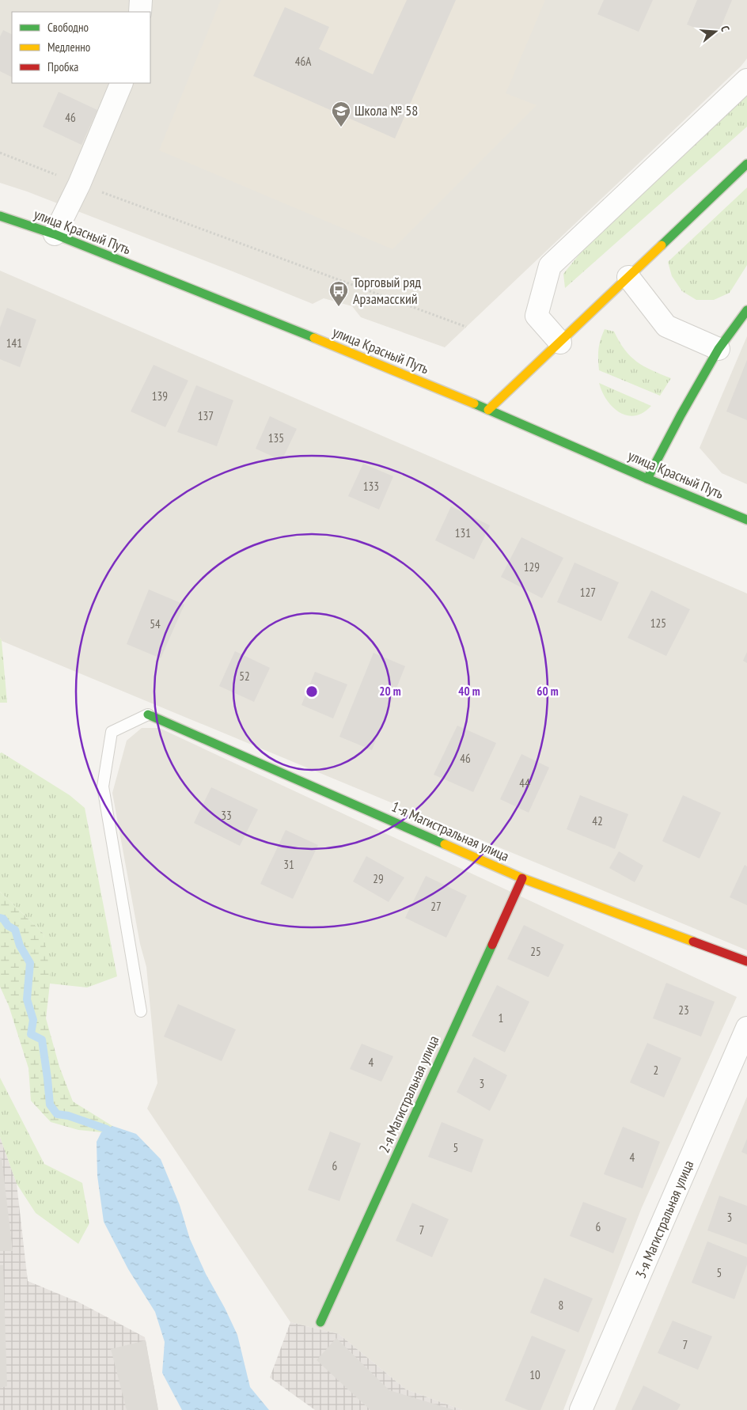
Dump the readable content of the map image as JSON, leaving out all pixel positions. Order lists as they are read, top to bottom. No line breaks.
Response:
{"streets":{"street":["улица Красный Путь","1-я Магистральная улица","2-я Магистральная улица","3-я Магистральная улица"]},"crossings":[["1-я Магистральная улица","2-я Магистральная улица"]],"places":{"school or university":["Школа № 58"],"bus stop":["Торговый ряд Арзамасский"]},"house_numbers":["46А","46","141","139","137","135","133","131","129","127","125","54","52","46","44","33","42","31","29","27","25","23","1","4","2","3","5","4","6","3","6","7","5","8","7","10"],"legend":["Свободно","Медленно","Пробка"],"north":"right","rings":["20 m","40 m","60 m"]}
